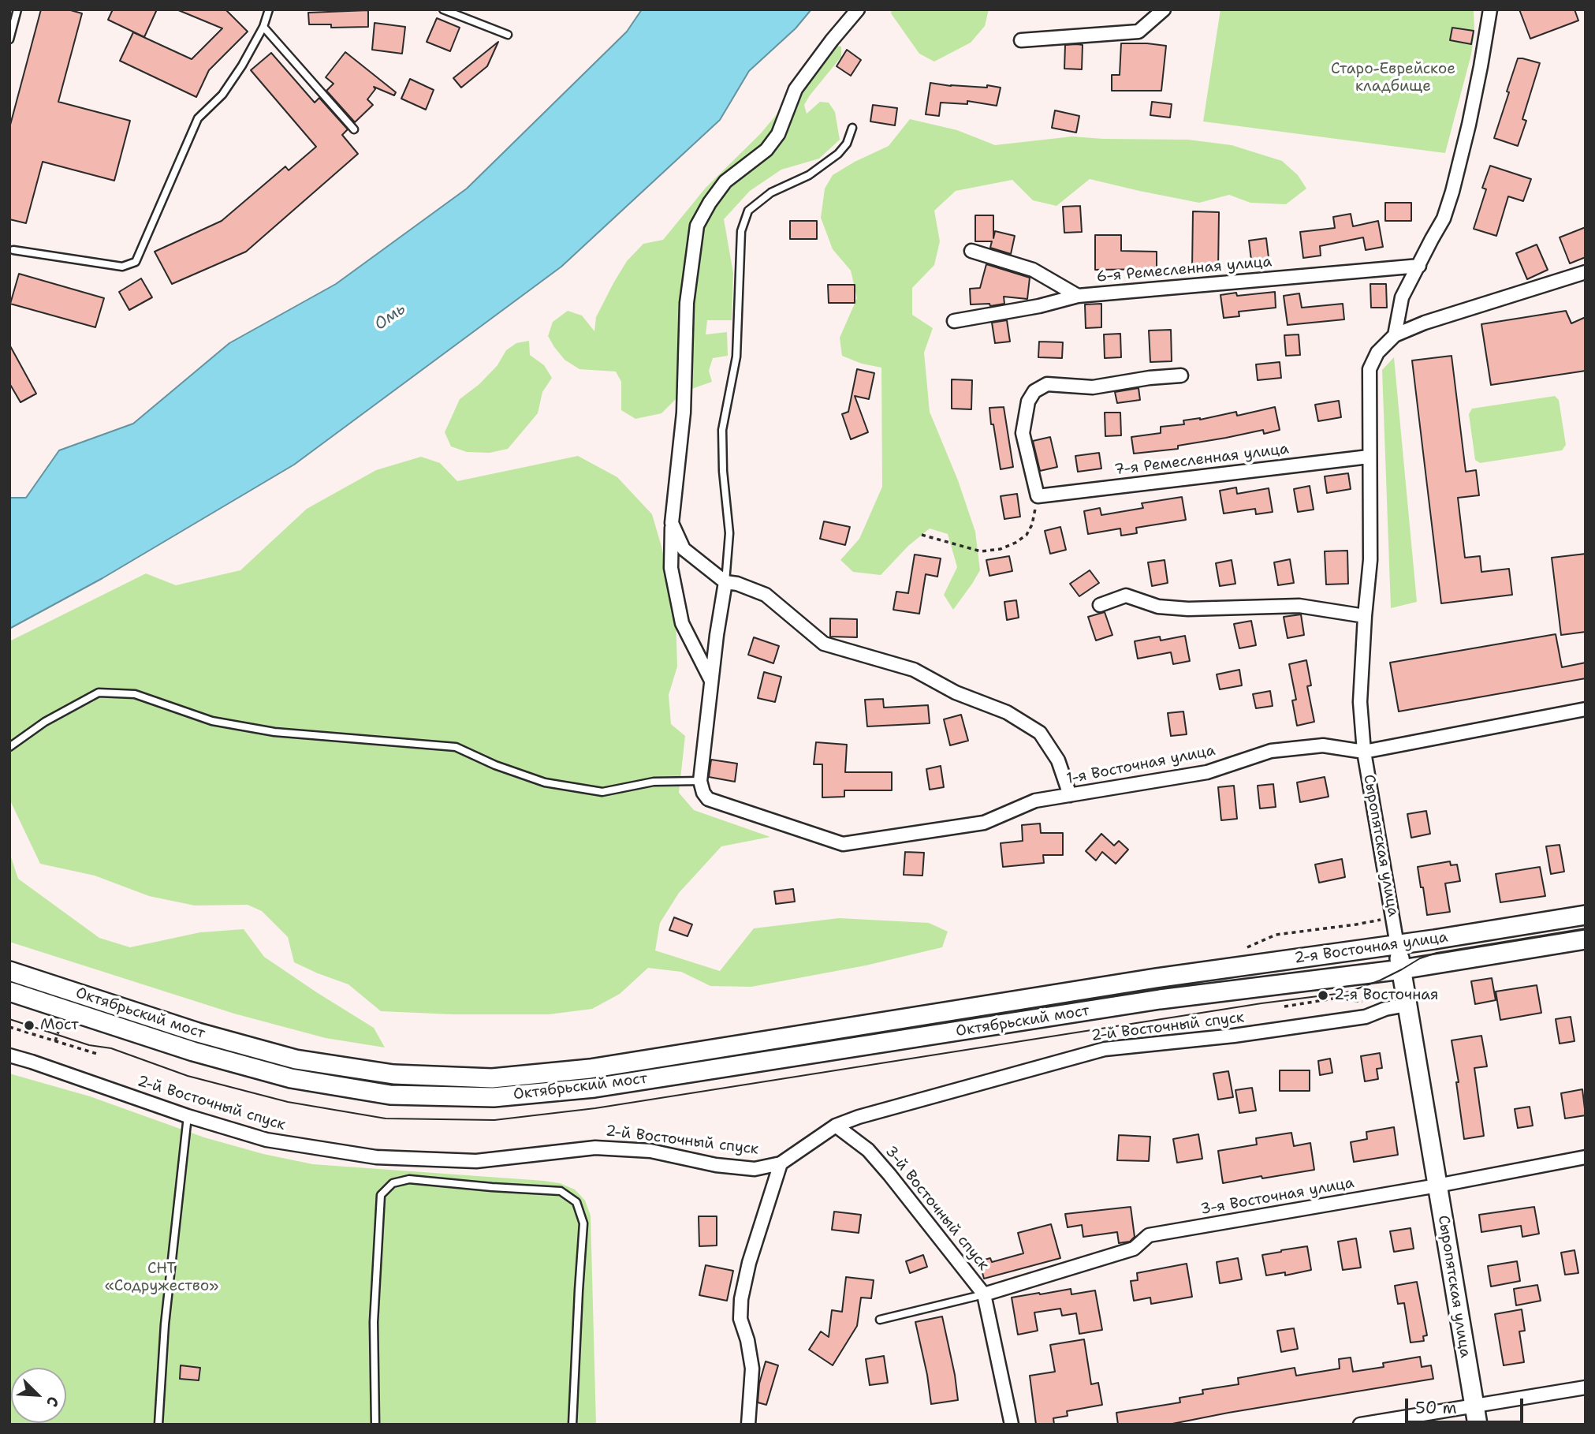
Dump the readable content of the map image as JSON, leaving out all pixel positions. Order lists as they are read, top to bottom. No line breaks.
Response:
{"streets":{"main road":["Сыропятская улица","2-я Восточная улица","Октябрьский мост"],"street":["6-я Ремесленная улица","7-я Ремесленная улица","1-я Восточная улица","2-й Восточный спуск","3-я Восточная улица","3-й Восточный спуск"]},"crossings":[["7-я Ремесленная улица","Сыропятская улица"],["1-я Восточная улица","Сыропятская улица"],["Сыропятская улица","2-я Восточная улица"],["Сыропятская улица","2-й Восточный спуск"],["Сыропятская улица","3-я Восточная улица"],["2-я Восточная улица","Октябрьский мост"],["2-й Восточный спуск","3-й Восточный спуск"],["3-я Восточная улица","3-й Восточный спуск"]],"water":["Омь"],"parks":["Старо-Еврейское кладбище","СНТ «Содружество»"],"places":["2-я Восточная","Мост"],"scale_bar":"50 m","north":"bottom right"}
